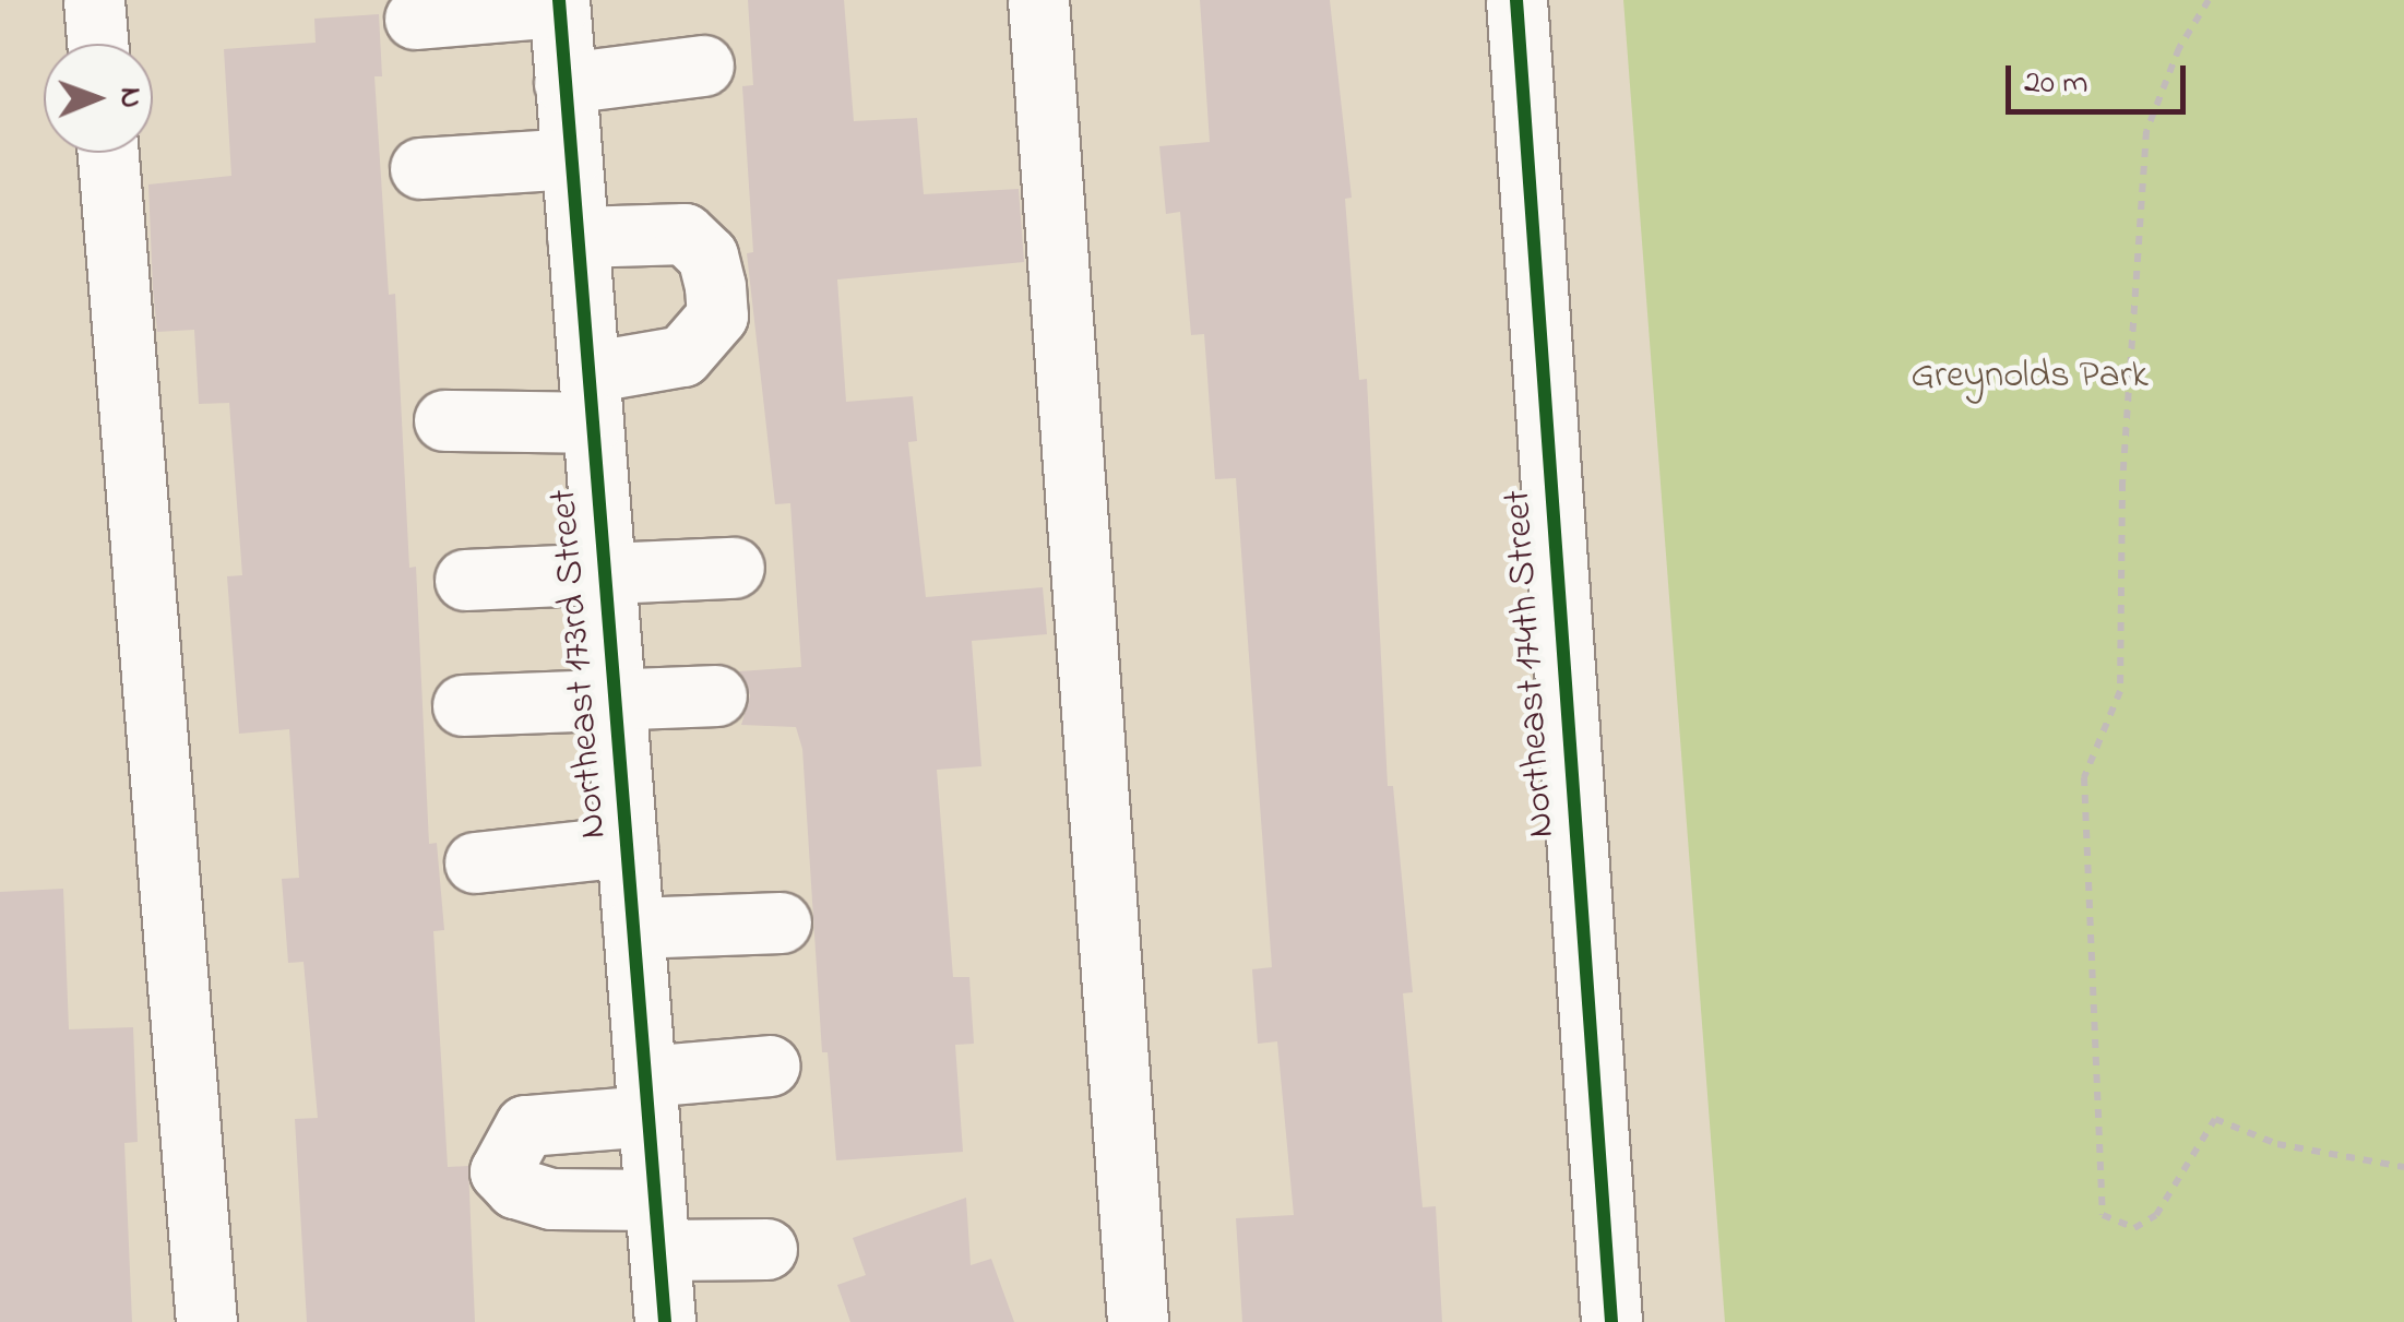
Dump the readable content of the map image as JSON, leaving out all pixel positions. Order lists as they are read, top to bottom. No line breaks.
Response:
{"streets":{"street":["Northeast 173rd Street","Northeast 174th Street"]},"parks":["Greynolds Park"],"scale_bar":"20 m","north":"right"}
